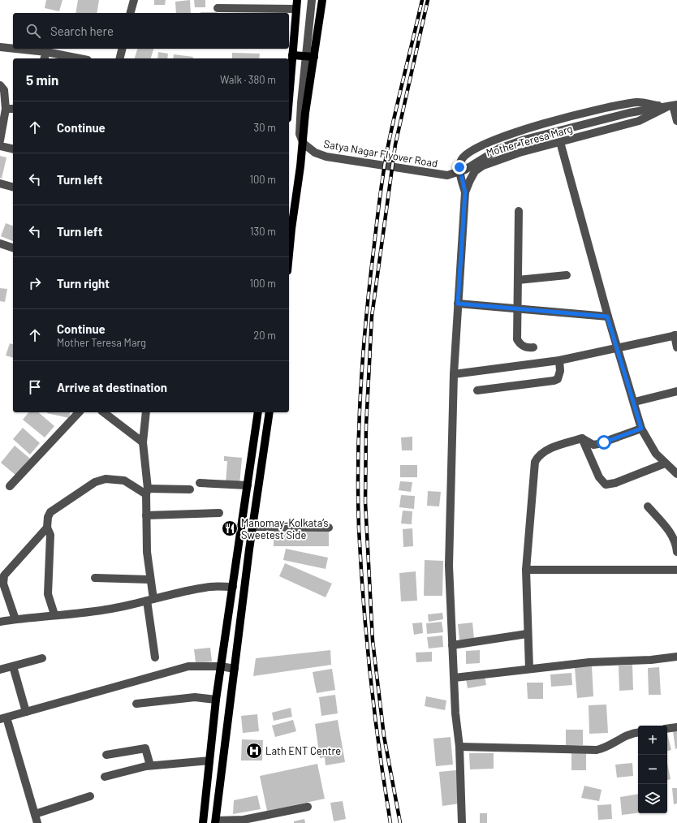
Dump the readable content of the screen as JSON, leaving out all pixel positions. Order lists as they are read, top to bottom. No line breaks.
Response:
{"streets":{"street":["Mother Teresa Marg","Satya Nagar Flyover Road"]},"crossings":[["Mother Teresa Marg","Satya Nagar Flyover Road"]],"places":{"restaurant":["Manomay-Kolkata’s Sweetest Side"],"hospital":["Lath ENT Centre"]},"page":{"search":"Search here","heading":["5 min","Walk · 380 m"],"list":[["Continue","30 m"],["Turn left","100 m"],["Turn left","130 m"],["Turn right","100 m"],["Continue","Mother Teresa Marg","20 m"],"Arrive at destination"],"map_buttons":["+","−"]}}
